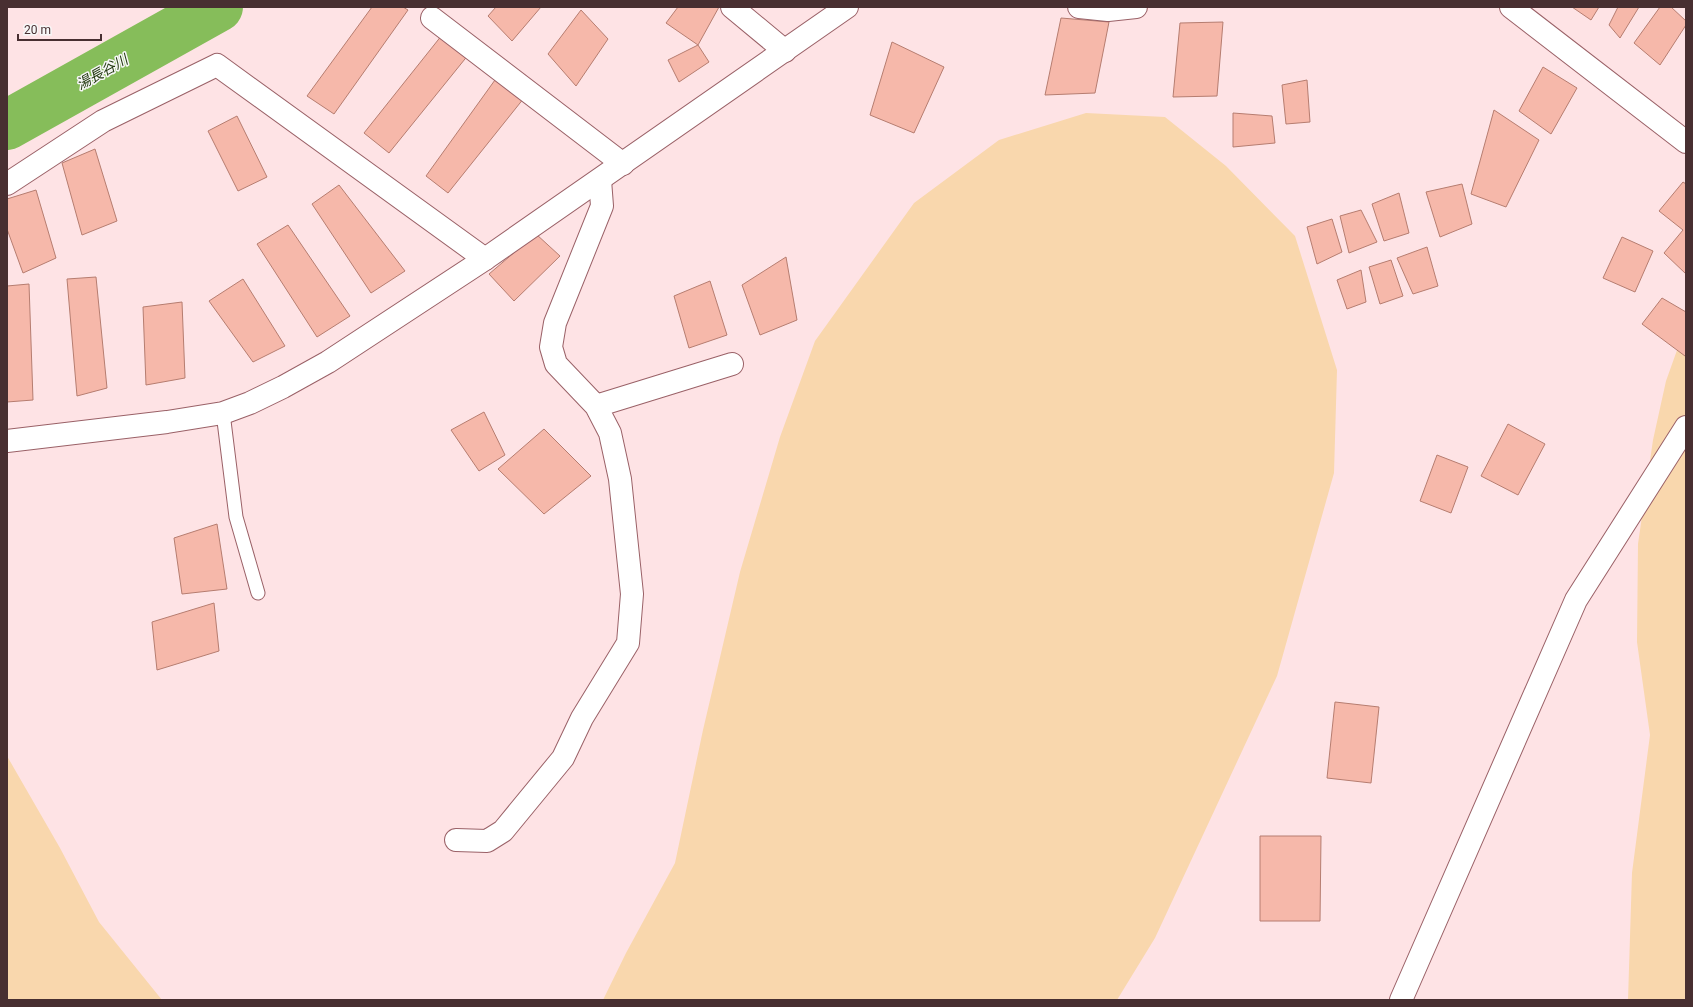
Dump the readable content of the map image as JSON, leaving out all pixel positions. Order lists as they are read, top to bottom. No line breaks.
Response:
{"water":["湯長谷川"],"scale_bar":"20 m"}
